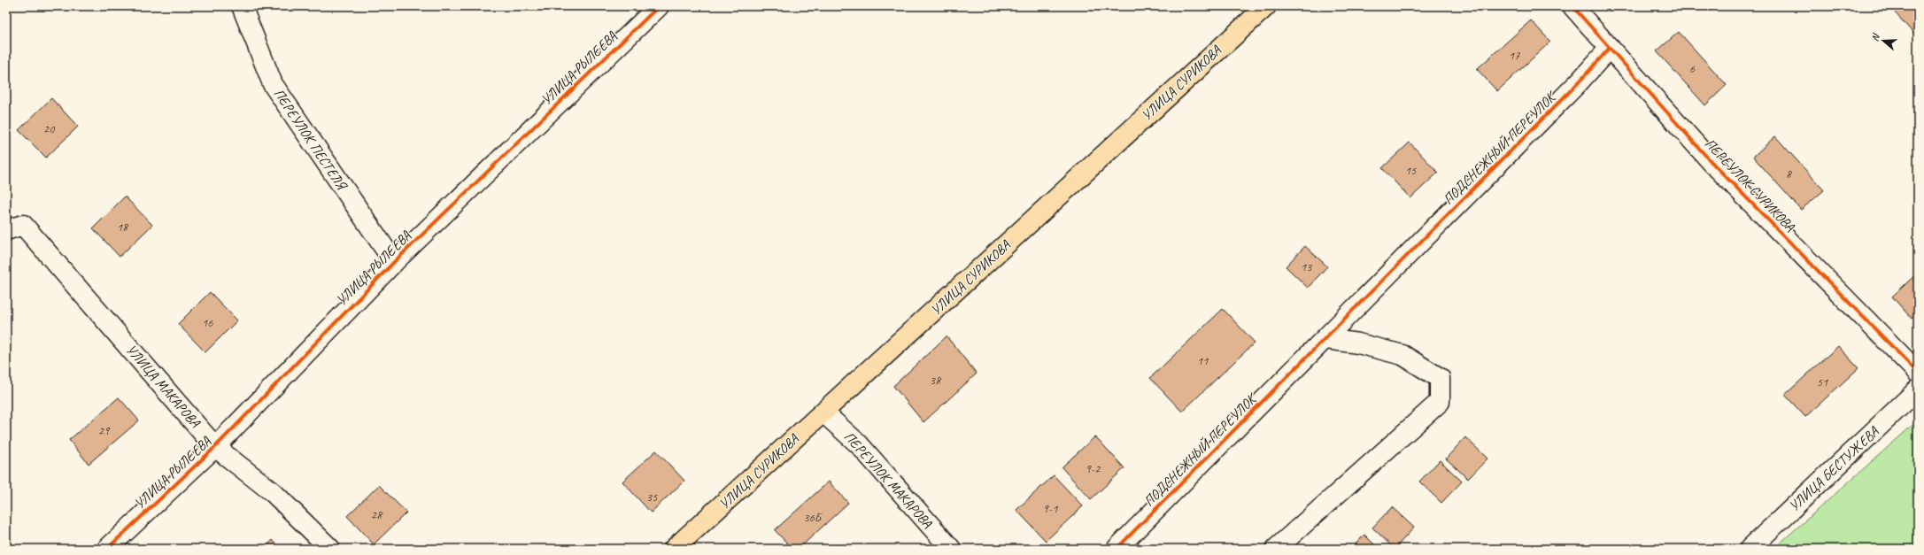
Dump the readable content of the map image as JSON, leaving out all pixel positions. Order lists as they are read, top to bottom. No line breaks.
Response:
{"streets":{"main road":["УЛИЦА СУРИКОВА"],"street":["УЛИЦА РЫЛЕЕВА","ПЕРЕУЛОК ПЕСТЕЛЯ","ПОДСНЕЖНЫЙ ПЕРЕУЛОК","ПЕРЕУЛОК СУРИКОВА","УЛИЦА МАКАРОВА","УЛИЦА БЕСТУЖЕВА","ПЕРЕУЛОК МАКАРОВА"]},"crossings":[["УЛИЦА РЫЛЕЕВА","ПЕРЕУЛОК ПЕСТЕЛЯ"],["УЛИЦА РЫЛЕЕВА","УЛИЦА МАКАРОВА"],["УЛИЦА СУРИКОВА","ПЕРЕУЛОК МАКАРОВА"],["ПОДСНЕЖНЫЙ ПЕРЕУЛОК","ПЕРЕУЛОК СУРИКОВА"]],"house_numbers":["17","6","20","15","8","18","13","16","11","38","51","29","9-2","35","9-1","28","36Б"],"north":"left"}
